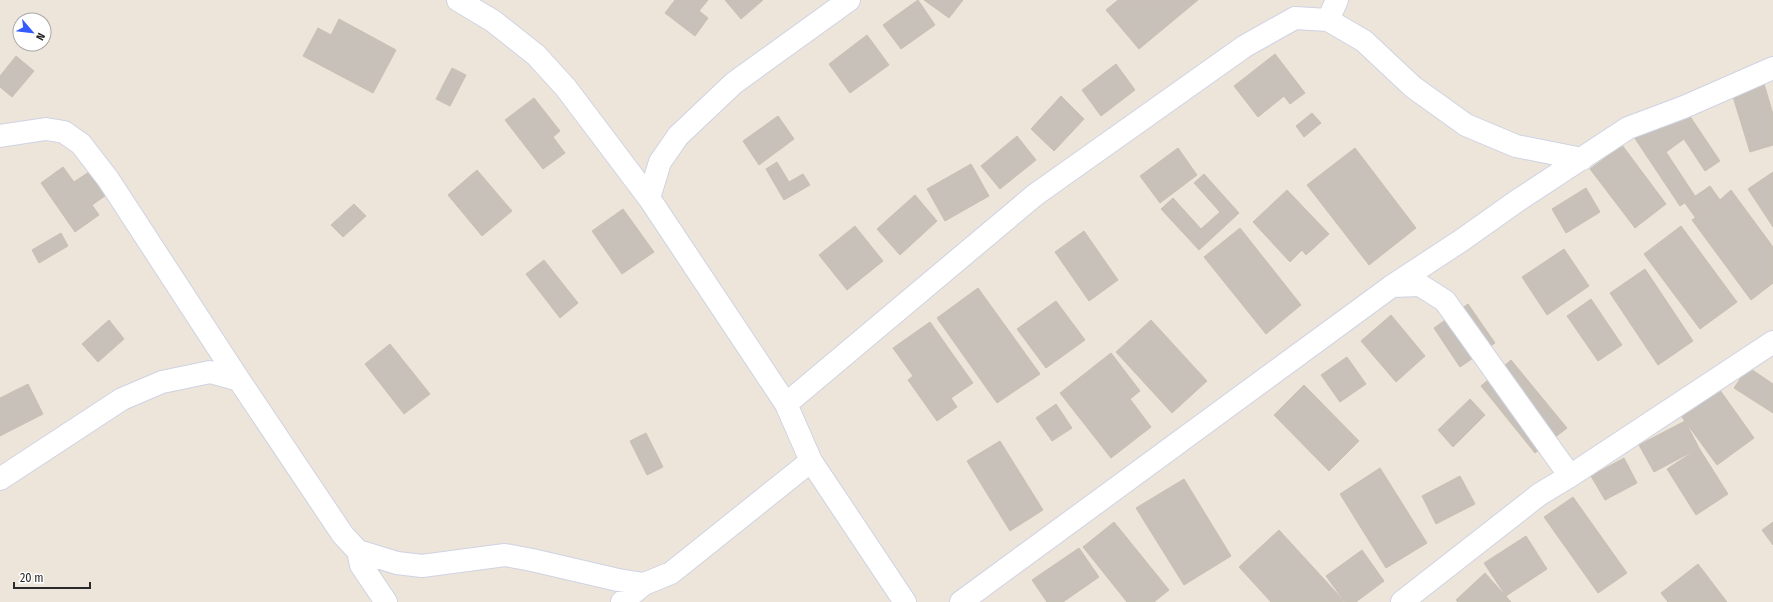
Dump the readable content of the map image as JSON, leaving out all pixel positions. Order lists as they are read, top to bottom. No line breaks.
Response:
{"scale_bar":"20 m","north":"bottom right"}
